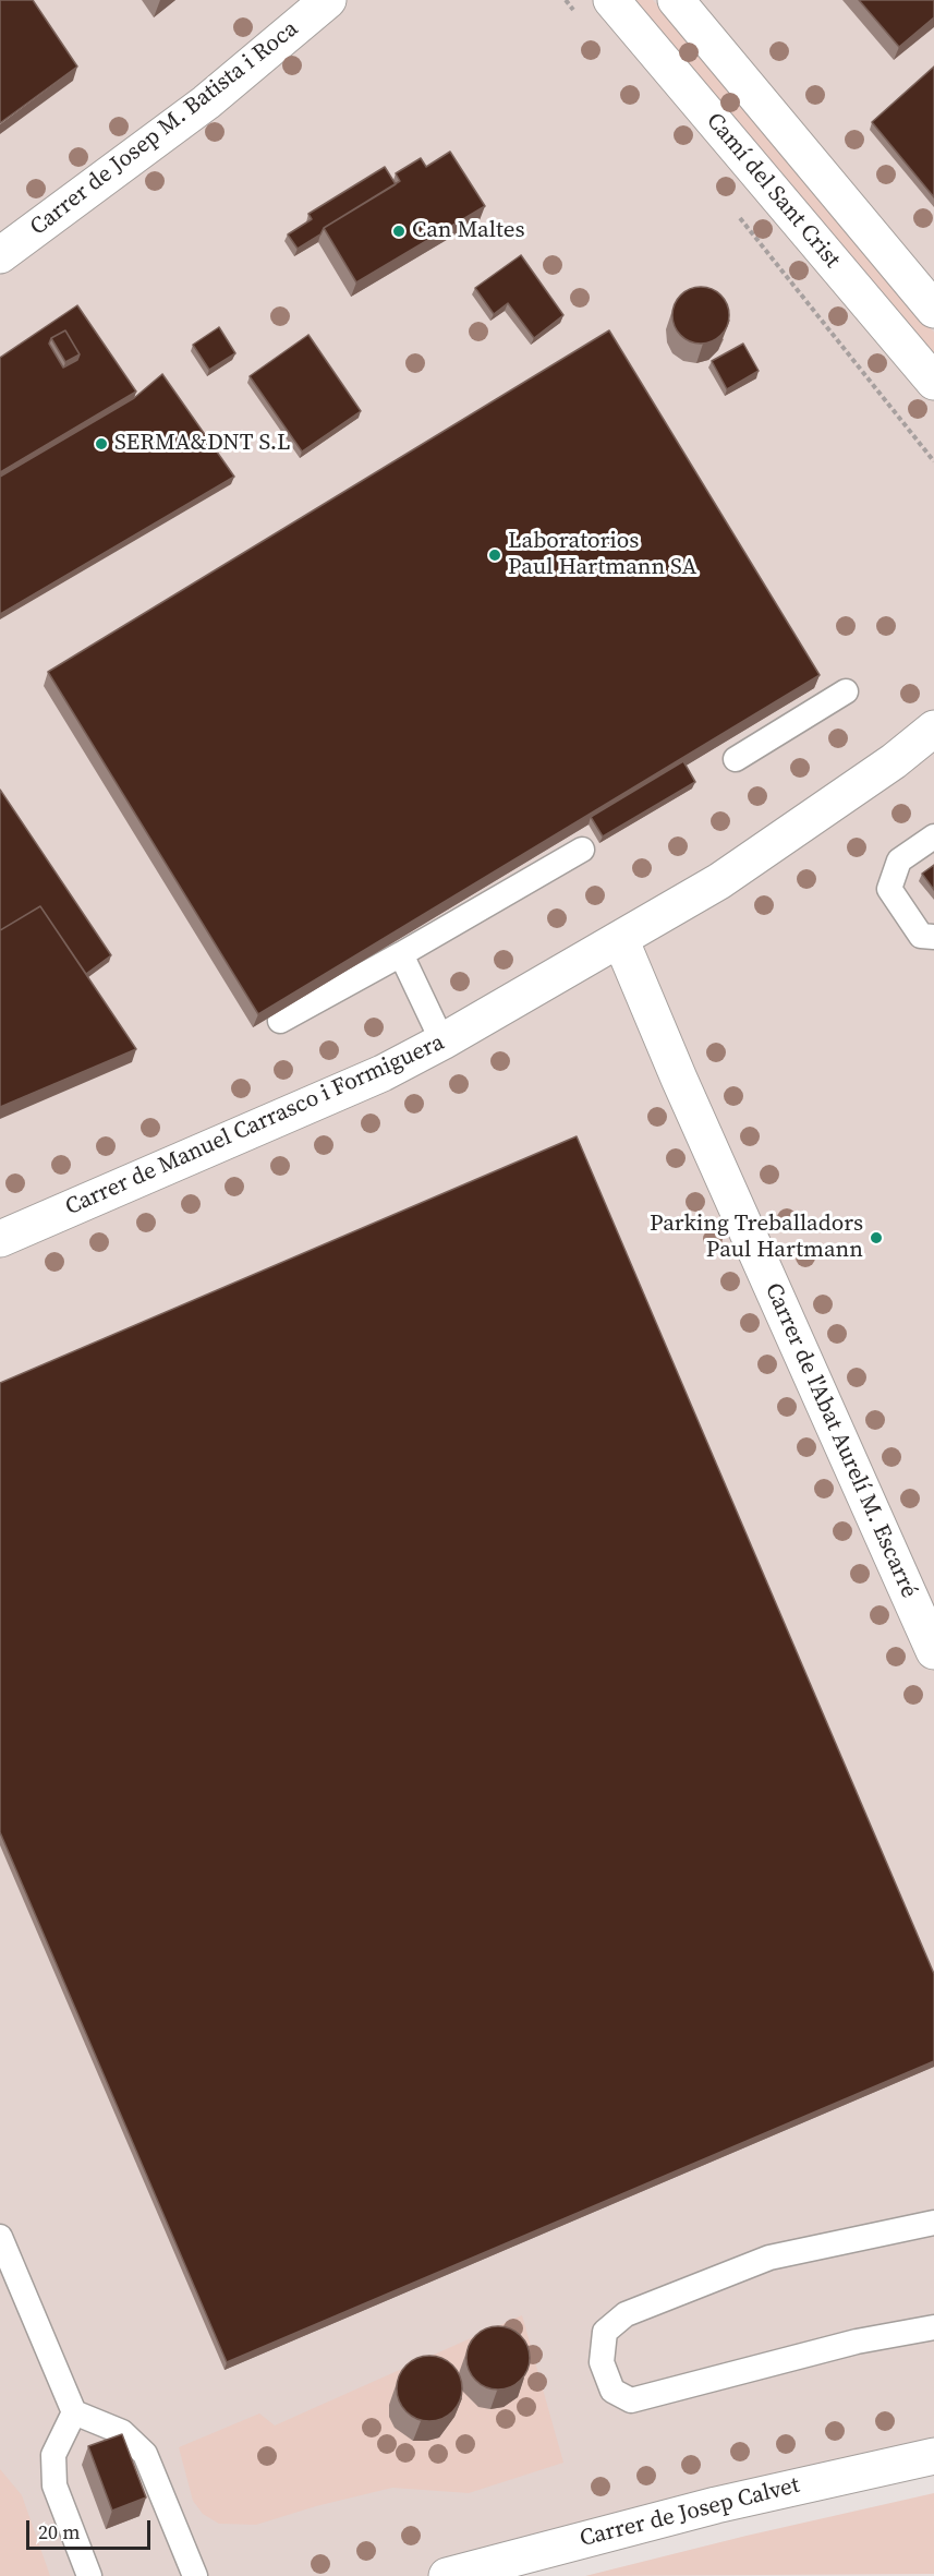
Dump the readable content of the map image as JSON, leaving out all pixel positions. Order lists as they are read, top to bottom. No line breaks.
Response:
{"streets":{"street":["Carrer de Josep M. Batista i Roca","Camí del Sant Crist","Carrer de Manuel Carrasco i Formiguera","Carrer de l'Abat Aurelí M. Escarré","Carrer de Josep Calvet"]},"crossings":[["Carrer de Manuel Carrasco i Formiguera","Carrer de l'Abat Aurelí M. Escarré"]],"places":["Can Maltes","SERMA&DNT S.L","Laboratorios Paul Hartmann SA","Parking Treballadors Paul Hartmann"],"scale_bar":"20 m"}
